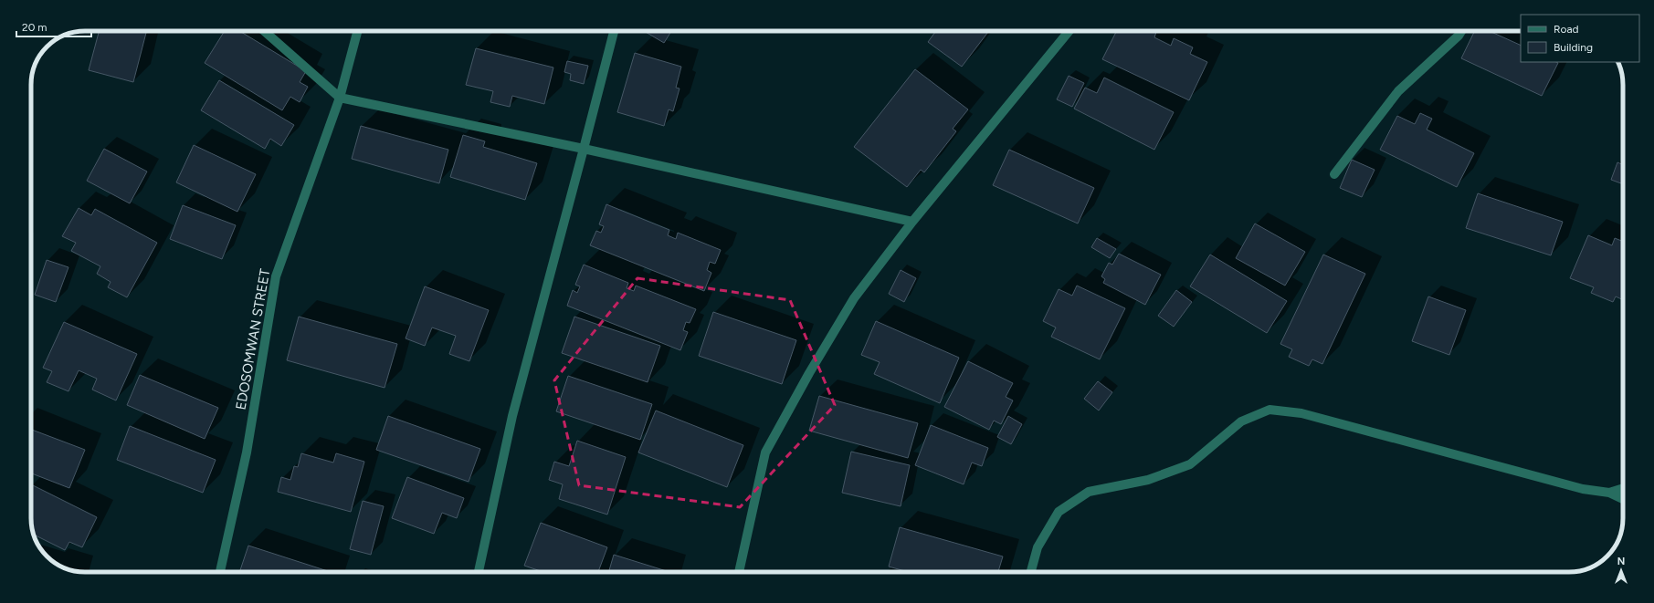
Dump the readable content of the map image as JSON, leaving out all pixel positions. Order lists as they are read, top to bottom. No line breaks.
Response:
{"streets":{"street":["EDOSOMWAN STREET"]},"legend":["Road","Building"],"scale_bar":"20 m","north":"top"}
